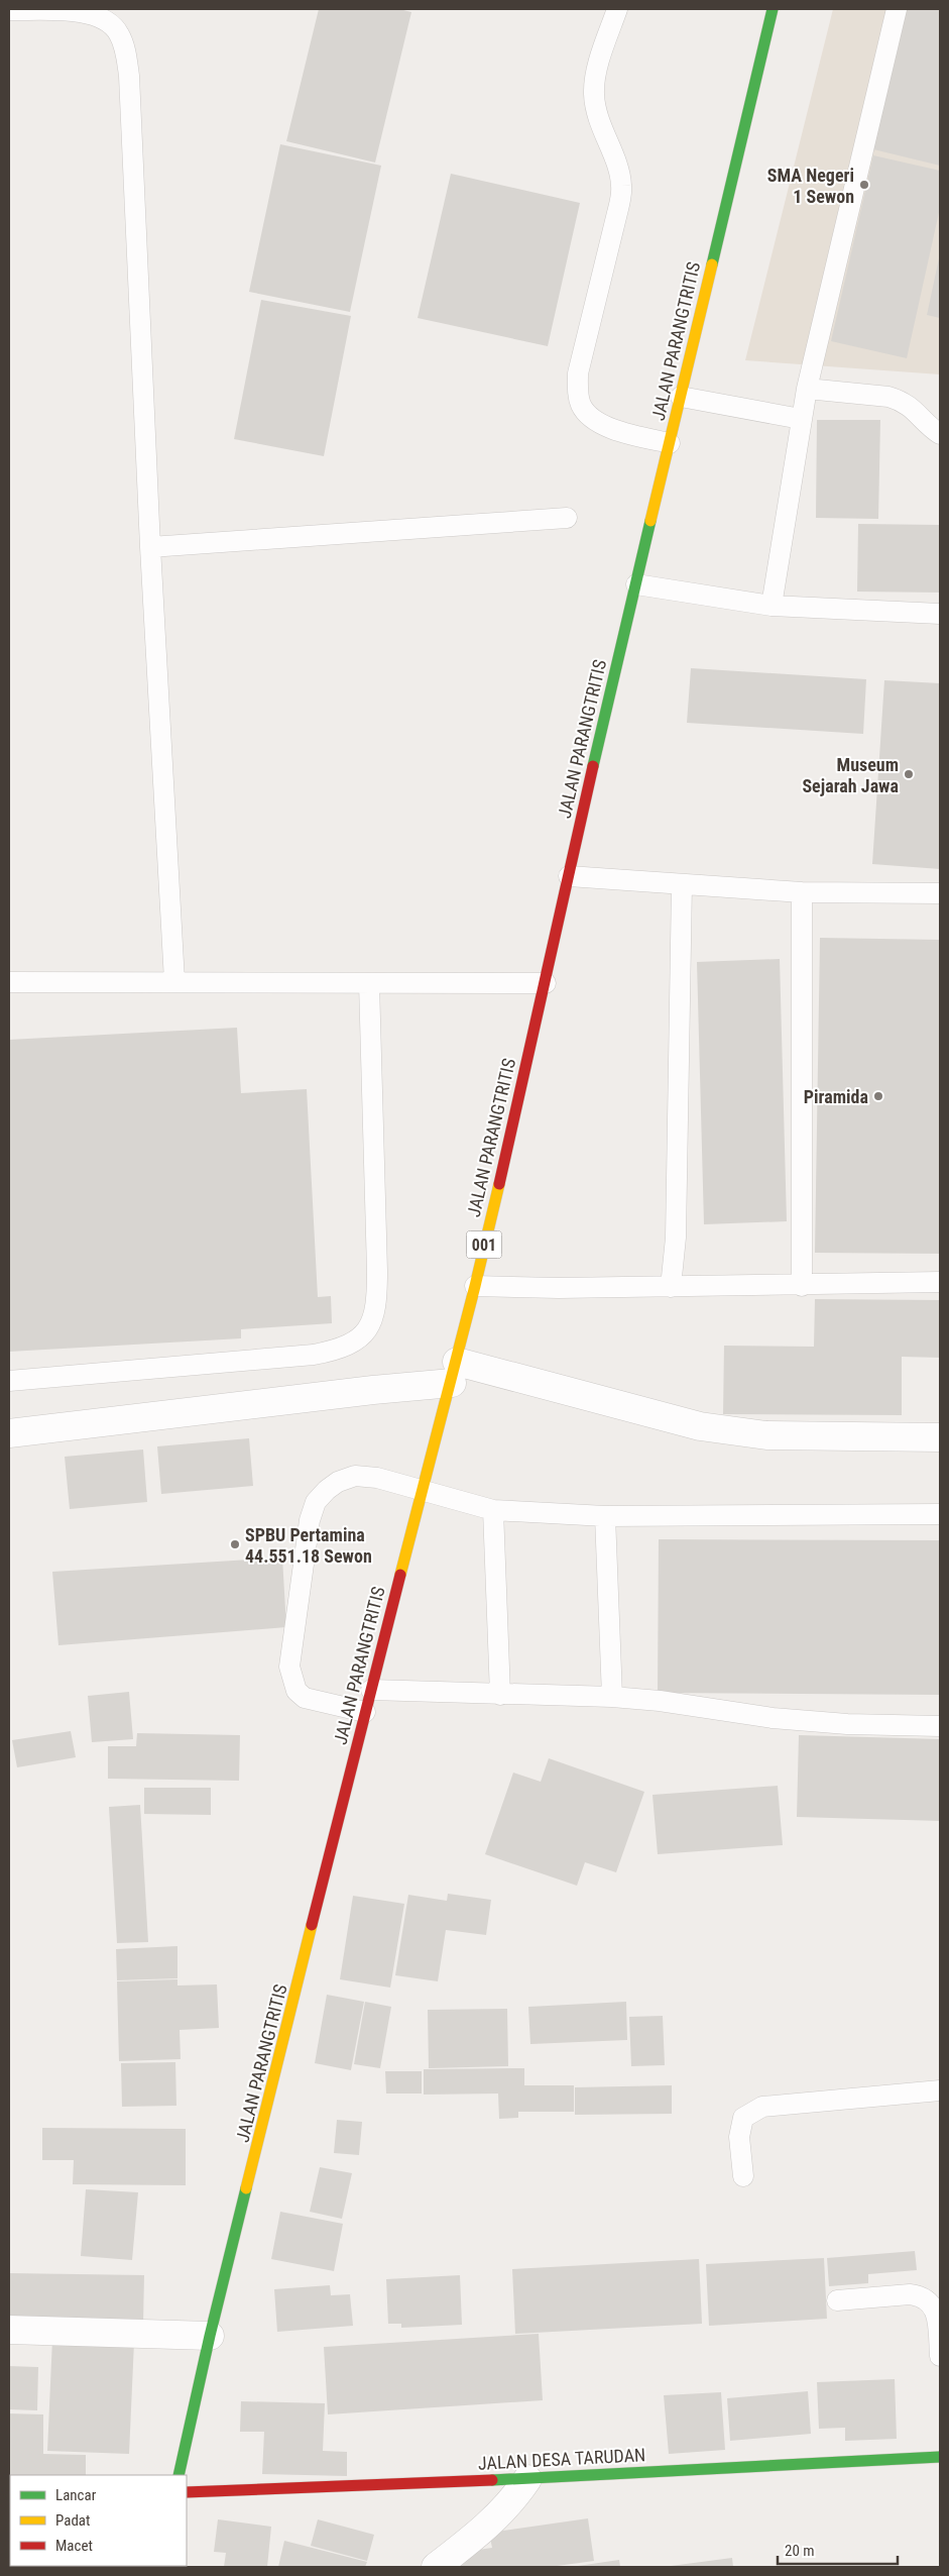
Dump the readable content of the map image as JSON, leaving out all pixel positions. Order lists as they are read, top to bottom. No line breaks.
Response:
{"streets":{"main road":["JALAN PARANGTRITIS","001","JALAN DESA TARUDAN"]},"places":["SMA Negeri 1 Sewon","Museum Sejarah Jawa","Piramida","SPBU Pertamina 44.551.18 Sewon"],"legend":["Lancar","Padat","Macet"],"scale_bar":"20 m"}
